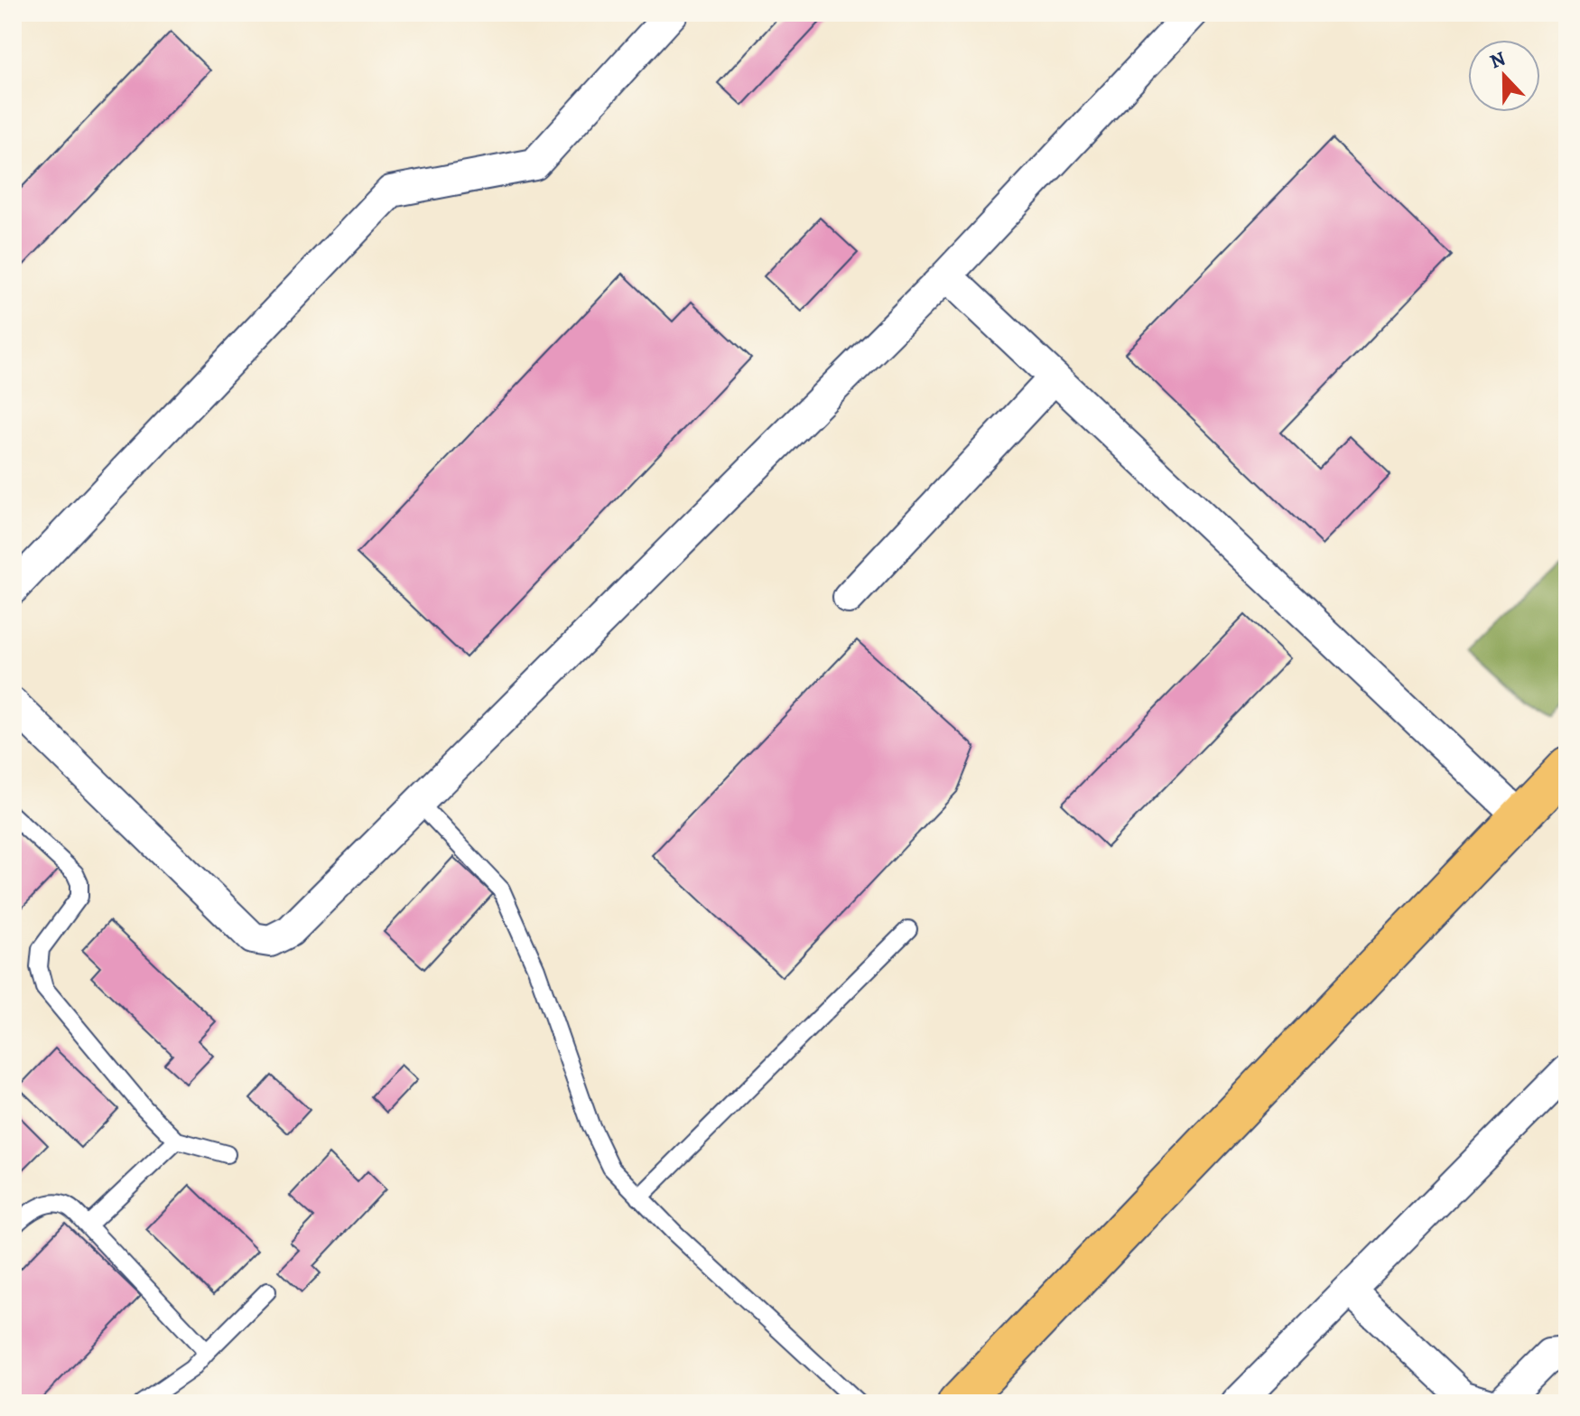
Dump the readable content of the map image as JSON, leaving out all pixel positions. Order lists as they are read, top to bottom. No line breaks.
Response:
{"north":"top"}
